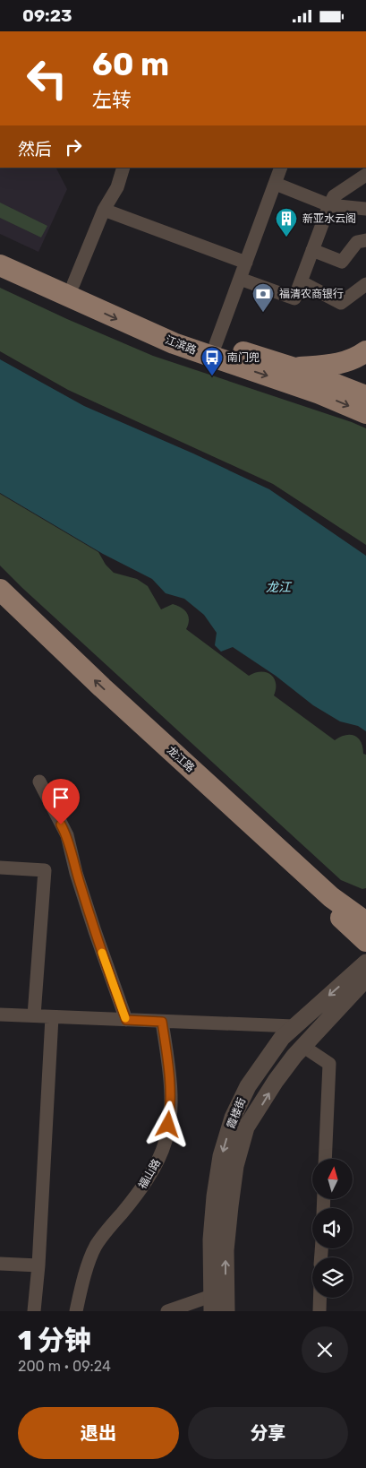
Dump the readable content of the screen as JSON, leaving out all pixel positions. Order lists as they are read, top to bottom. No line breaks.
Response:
{"streets":{"main road":["江滨路","龙江路"],"street":["霞楼街","福山路"]},"water":["龙江"],"places":{"building":["新亚水云阁"],"bank":["福清农商银行"],"bus stop":["南门兜"]},"north":"top","page":{"status":"09:23","turn":["60 m","左转"],"then":"然后","heading":["1 分钟","200 m · 09:24"],"buttons":["退出","分享"]}}
